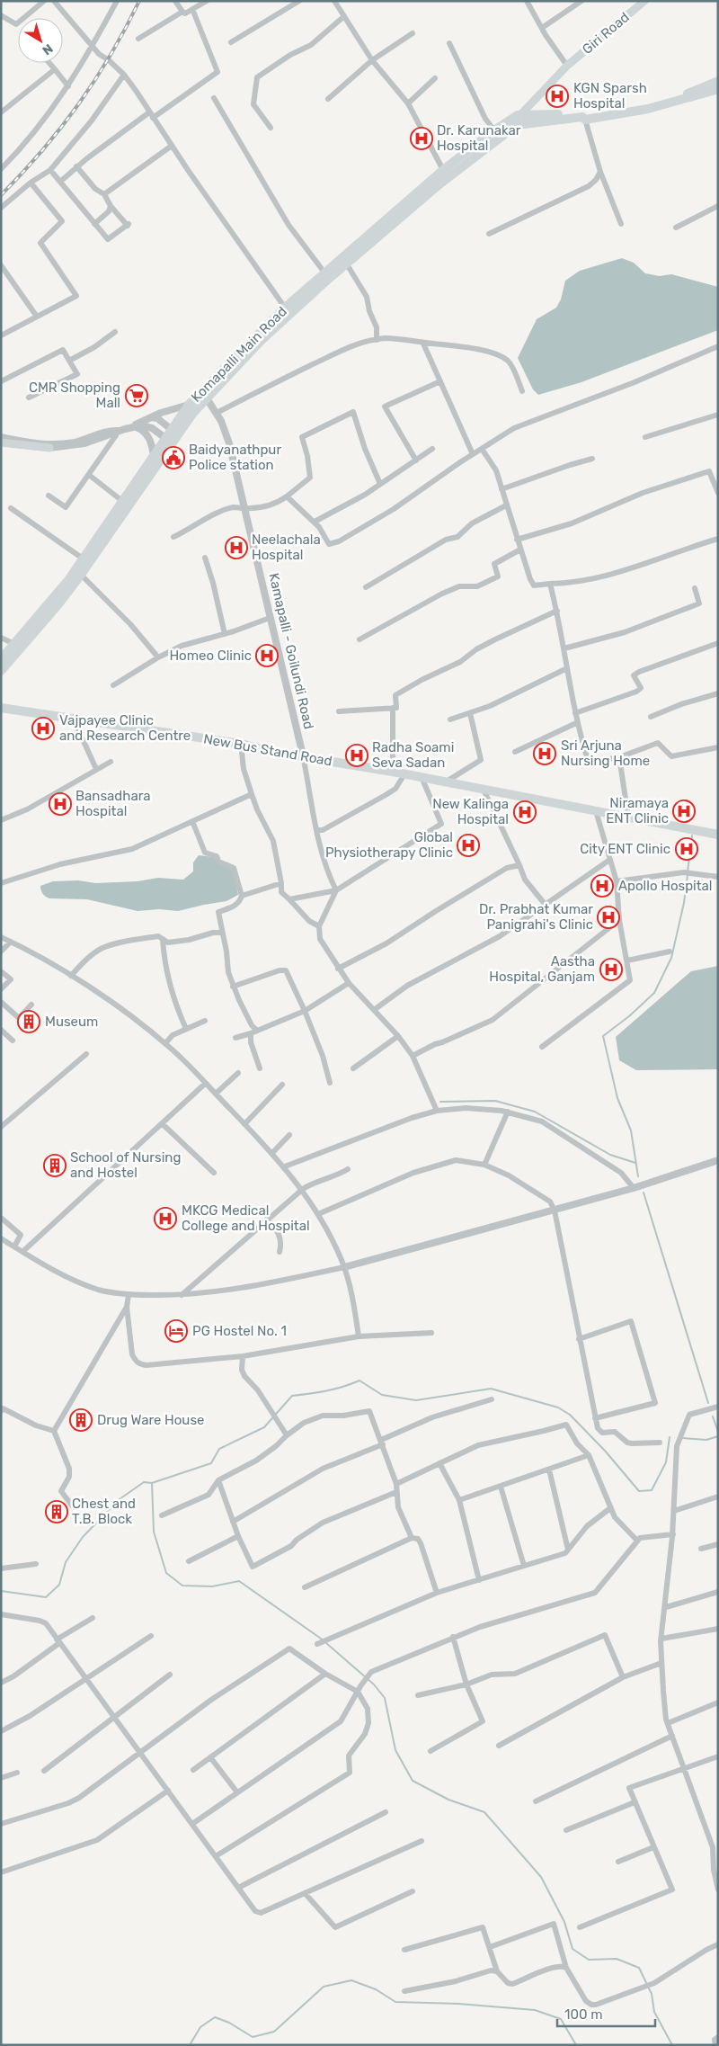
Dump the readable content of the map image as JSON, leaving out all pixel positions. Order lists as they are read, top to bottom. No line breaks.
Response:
{"streets":{"main road":["Giri Road","Komapalli Main Road","New Bus Stand Road"],"street":["Kamapalli - Goilundi Road"]},"crossings":[["Giri Road","Komapalli Main Road"],["Kamapalli - Goilundi Road","New Bus Stand Road"]],"places":{"hospital":["KGN Sparsh Hospital","Dr. Karunakar Hospital","Neelachala Hospital","Homeo Clinic","Vajpayee Clinic and Research Centre","Sri Arjuna Nursing Home","Radha Soami Seva Sadan","Bansadhara Hospital","Niramaya ENT Clinic","New Kalinga Hospital","Global Physiotherapy Clinic","City ENT Clinic","Apollo Hospital","Dr. Prabhat Kumar Panigrahi's Clinic","Aastha Hospital, Ganjam","MKCG Medical College and Hospital"],"supermarket":["CMR Shopping Mall"],"public building":["Baidyanathpur Police station"],"building":["Museum","School of Nursing and Hostel","Drug Ware House","Chest and T.B. Block"],"hotel":["PG Hostel No. 1"]},"scale_bar":"100 m","north":"bottom right"}
